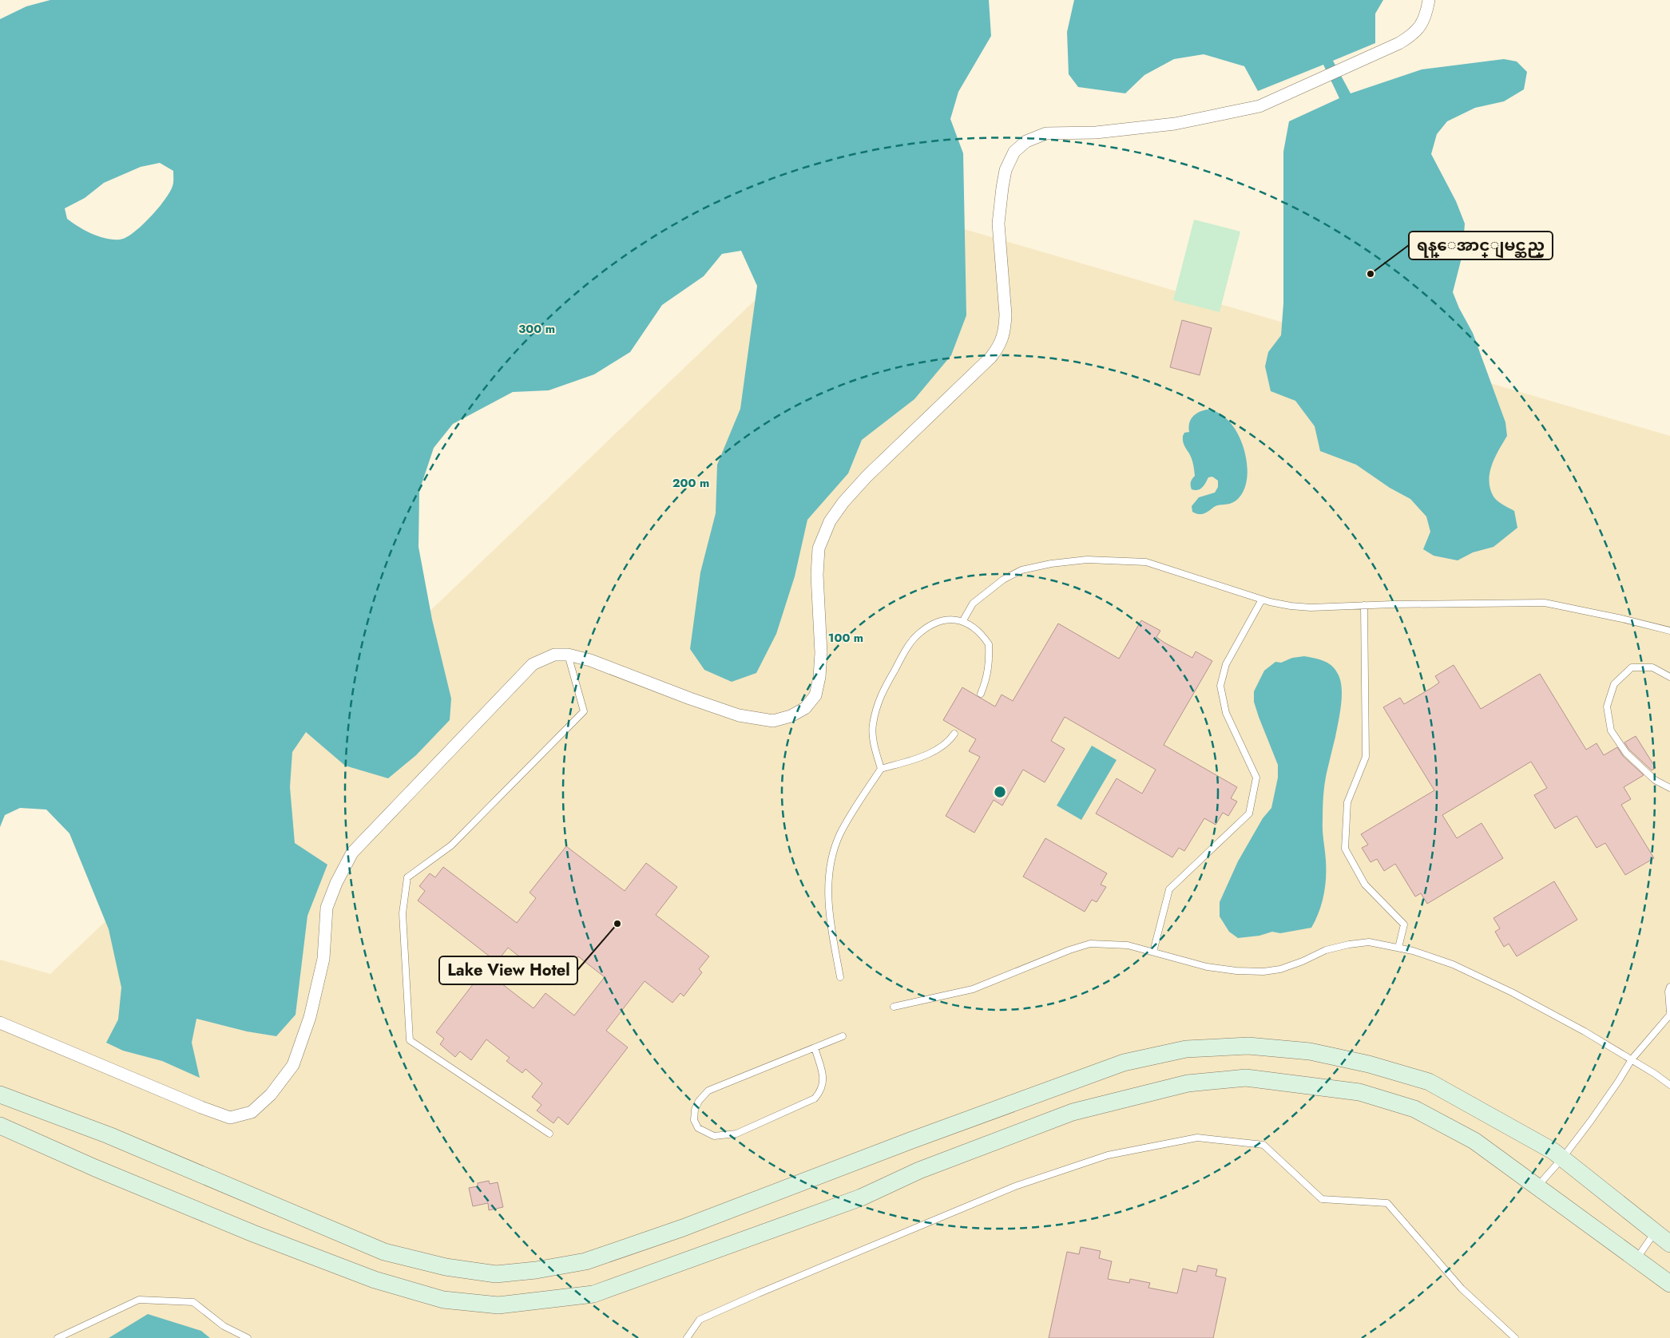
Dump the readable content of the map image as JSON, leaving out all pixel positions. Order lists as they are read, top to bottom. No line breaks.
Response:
{"places":["ရန္ေအာင္ျမင္ဆည္","Lake View Hotel"],"rings":["300 m","200 m","100 m"]}
